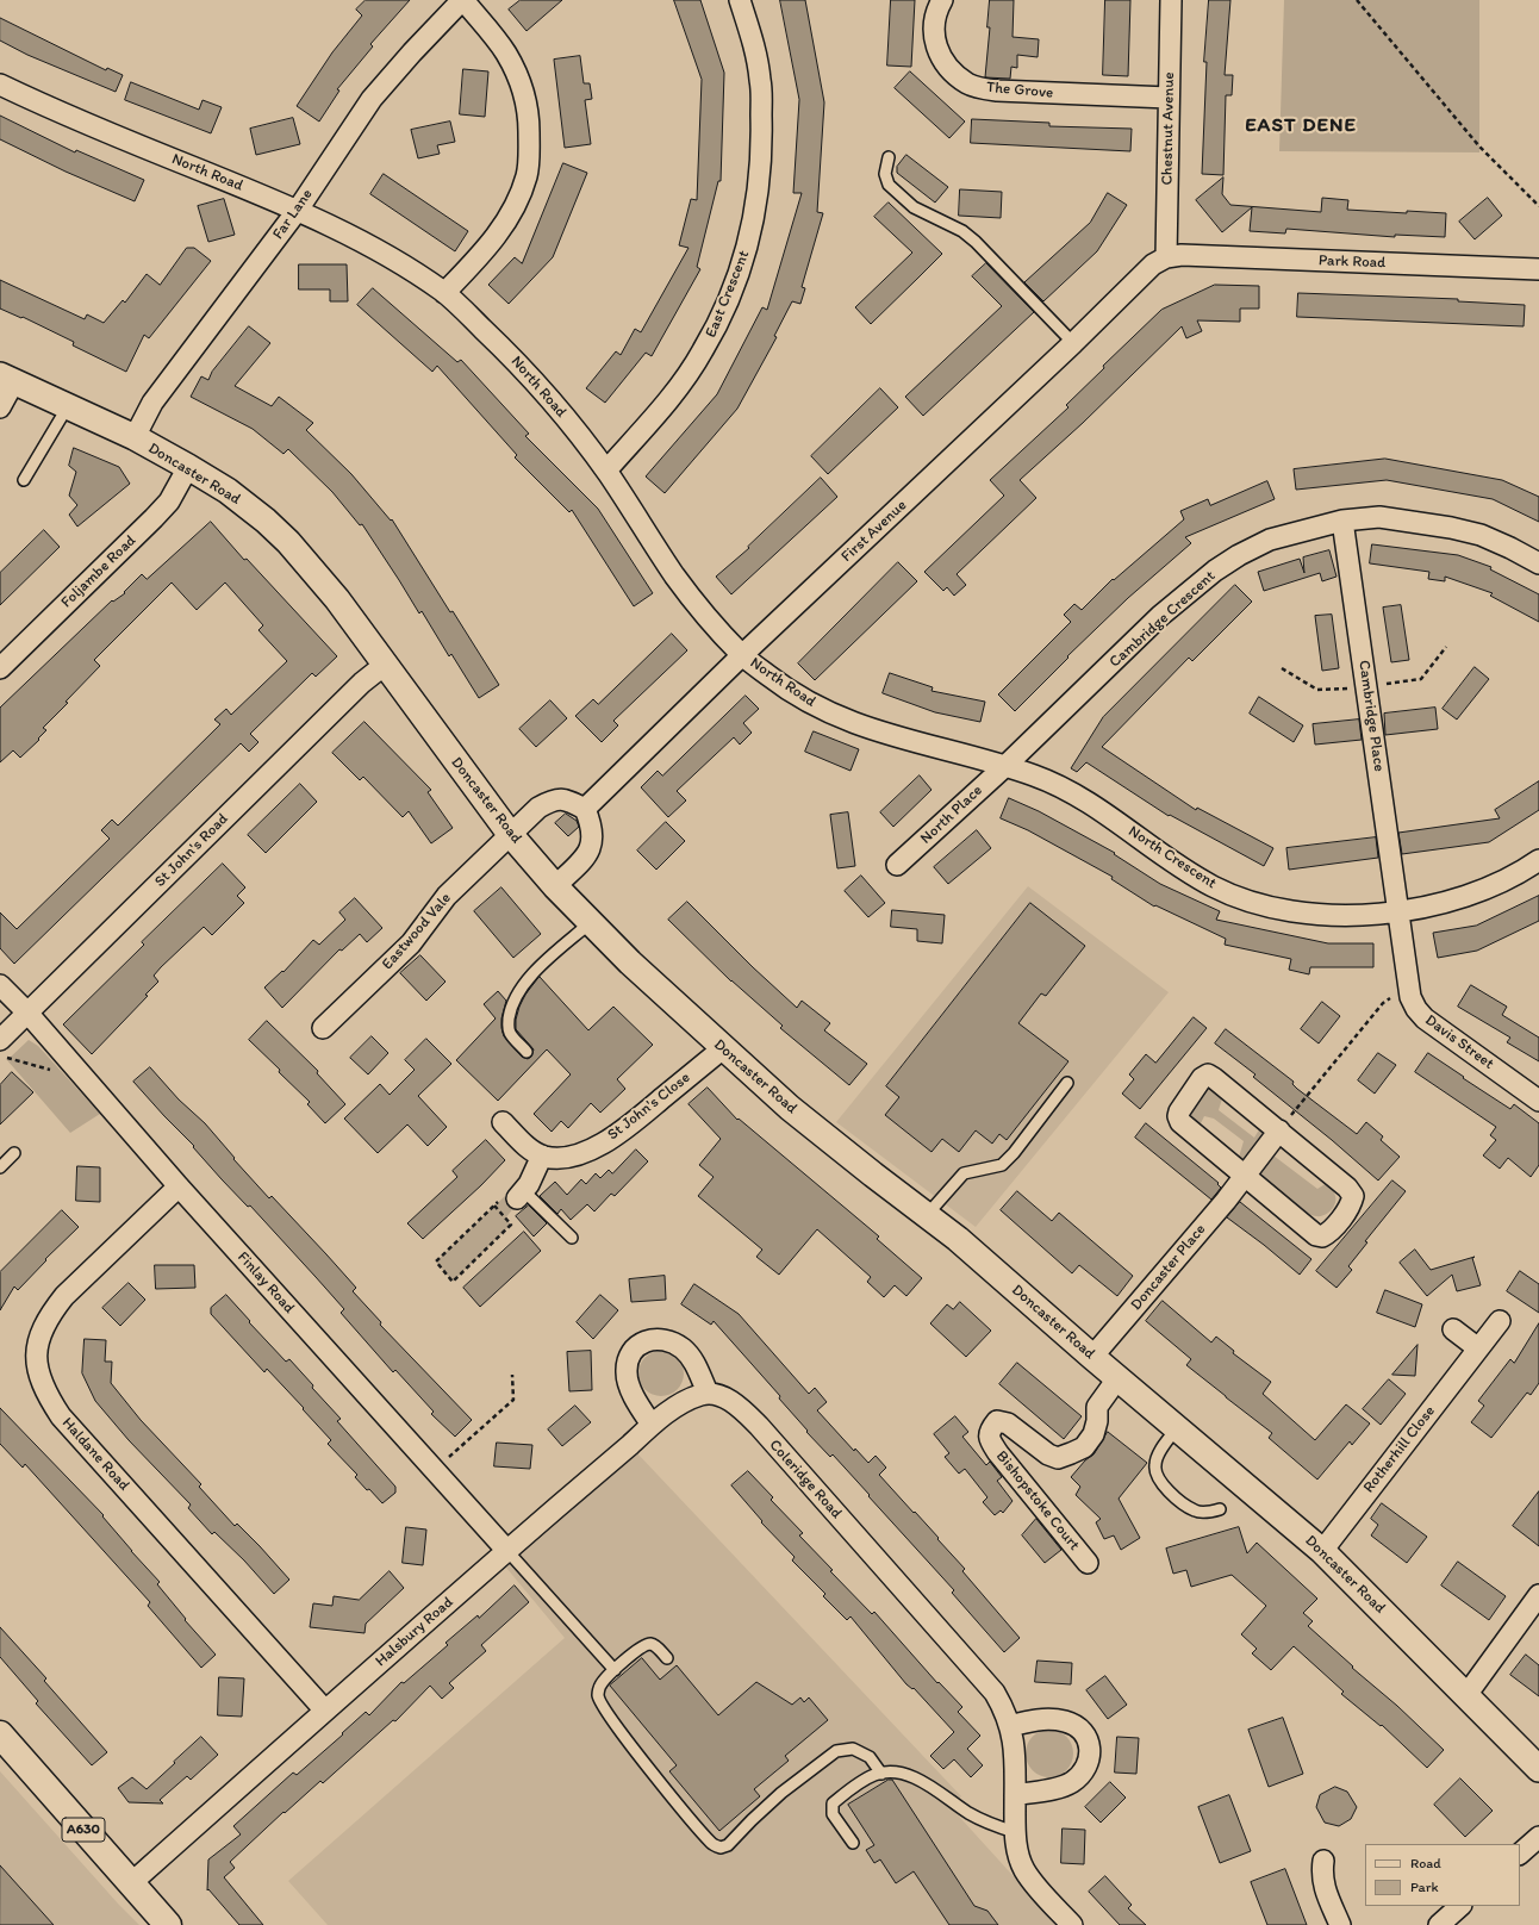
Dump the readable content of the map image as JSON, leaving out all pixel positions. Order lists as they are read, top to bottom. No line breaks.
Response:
{"streets":{"main road":["A630"],"street":["The Grove","Chestnut Avenue","North Road","Far Lane","Park Road","East Crescent","Doncaster Road","First Avenue","Foljambe Road","Cambridge Crescent","Cambridge Place","North Place","St John's Road","North Crescent","Eastwood Vale","Davis Street","St John's Close","Doncaster Place","Finlay Road","Rotherhill Close","Haldane Road","Coleridge Road","Bishopstoke Court","Halsbury Road"]},"crossings":[["The Grove","Chestnut Avenue"],["Chestnut Avenue","Park Road"],["Chestnut Avenue","First Avenue"],["North Road","Far Lane"],["North Road","East Crescent"],["North Road","First Avenue"],["North Road","Cambridge Crescent"],["North Road","North Place"],["North Road","North Crescent"],["Far Lane","Doncaster Road"],["Park Road","First Avenue"],["Doncaster Road","First Avenue"],["Doncaster Road","Foljambe Road"],["Doncaster Road","St John's Road"],["Doncaster Road","Eastwood Vale"],["Doncaster Road","St John's Close"],["Doncaster Road","Doncaster Place"],["Doncaster Road","Rotherhill Close"],["Doncaster Road","Bishopstoke Court"],["First Avenue","Eastwood Vale"],["Cambridge Crescent","Cambridge Place"],["Cambridge Crescent","North Place"],["Cambridge Crescent","North Crescent"],["Cambridge Place","North Crescent"],["Cambridge Place","Davis Street"],["North Place","North Crescent"],["St John's Road","Finlay Road"],["North Crescent","Davis Street"],["Finlay Road","Haldane Road"],["Finlay Road","Halsbury Road"],["Haldane Road","Halsbury Road"],["Coleridge Road","Halsbury Road"],["Halsbury Road","A630"]],"districts":["EAST DENE"],"legend":["Road","Park"]}
